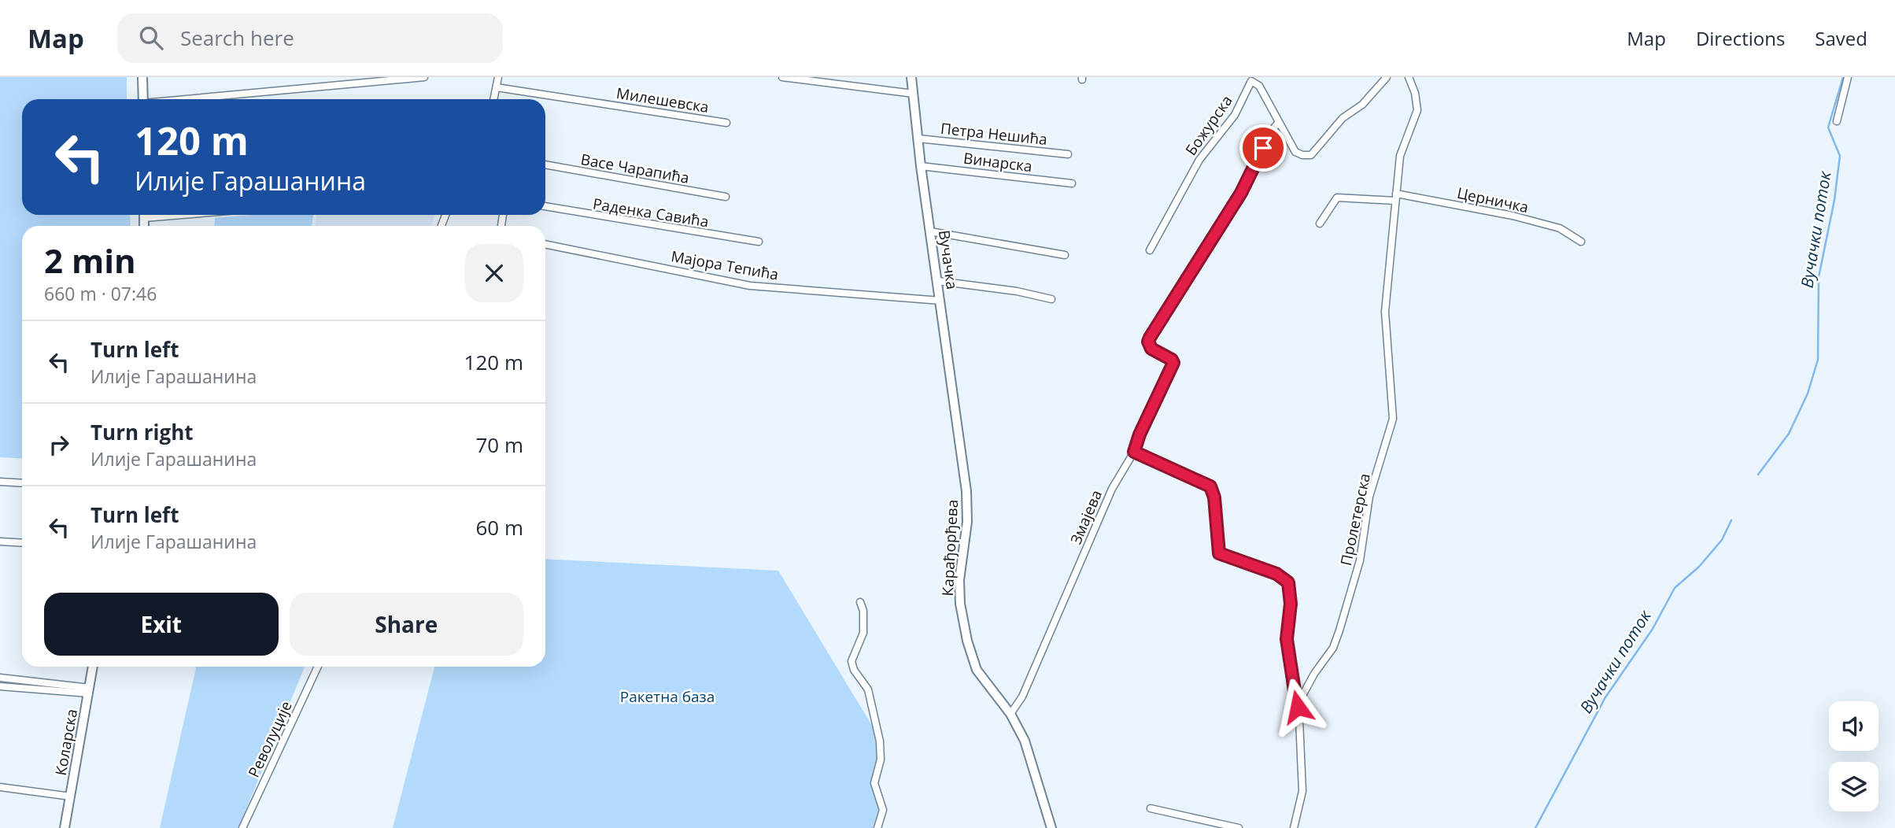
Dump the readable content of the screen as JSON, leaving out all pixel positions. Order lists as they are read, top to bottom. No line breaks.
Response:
{"streets":{"street":["Милешевска","Божурска","Петра Нешића","Винарска","Васе Чарапића","Церничка","Раденка Савића","Вучачка","Мајора Тепића","Змајева","Пролетерска","Карађорђева","Револуције","Коларска"]},"crossings":[["Божурска","Змајева"],["Петра Нешића","Вучачка"],["Винарска","Вучачка"],["Церничка","Пролетерска"],["Вучачка","Мајора Тепића"],["Вучачка","Карађорђева"],["Змајева","Карађорђева"]],"water":["Вучачки поток"],"parks":["Ракетна база"],"page":{"header":"Map","search":"Search here","nav":["Map","Directions","Saved"],"turn":["120 m","Илије Гарашанина"],"heading":["2 min","660 m · 07:46"],"list":[{"name":"Turn left","note":"Илије Гарашанина","value":"120 m"},{"name":"Turn right","note":"Илије Гарашанина","value":"70 m"},{"name":"Turn left","note":"Илије Гарашанина","value":"60 m"}],"buttons":["Exit","Share"]}}
